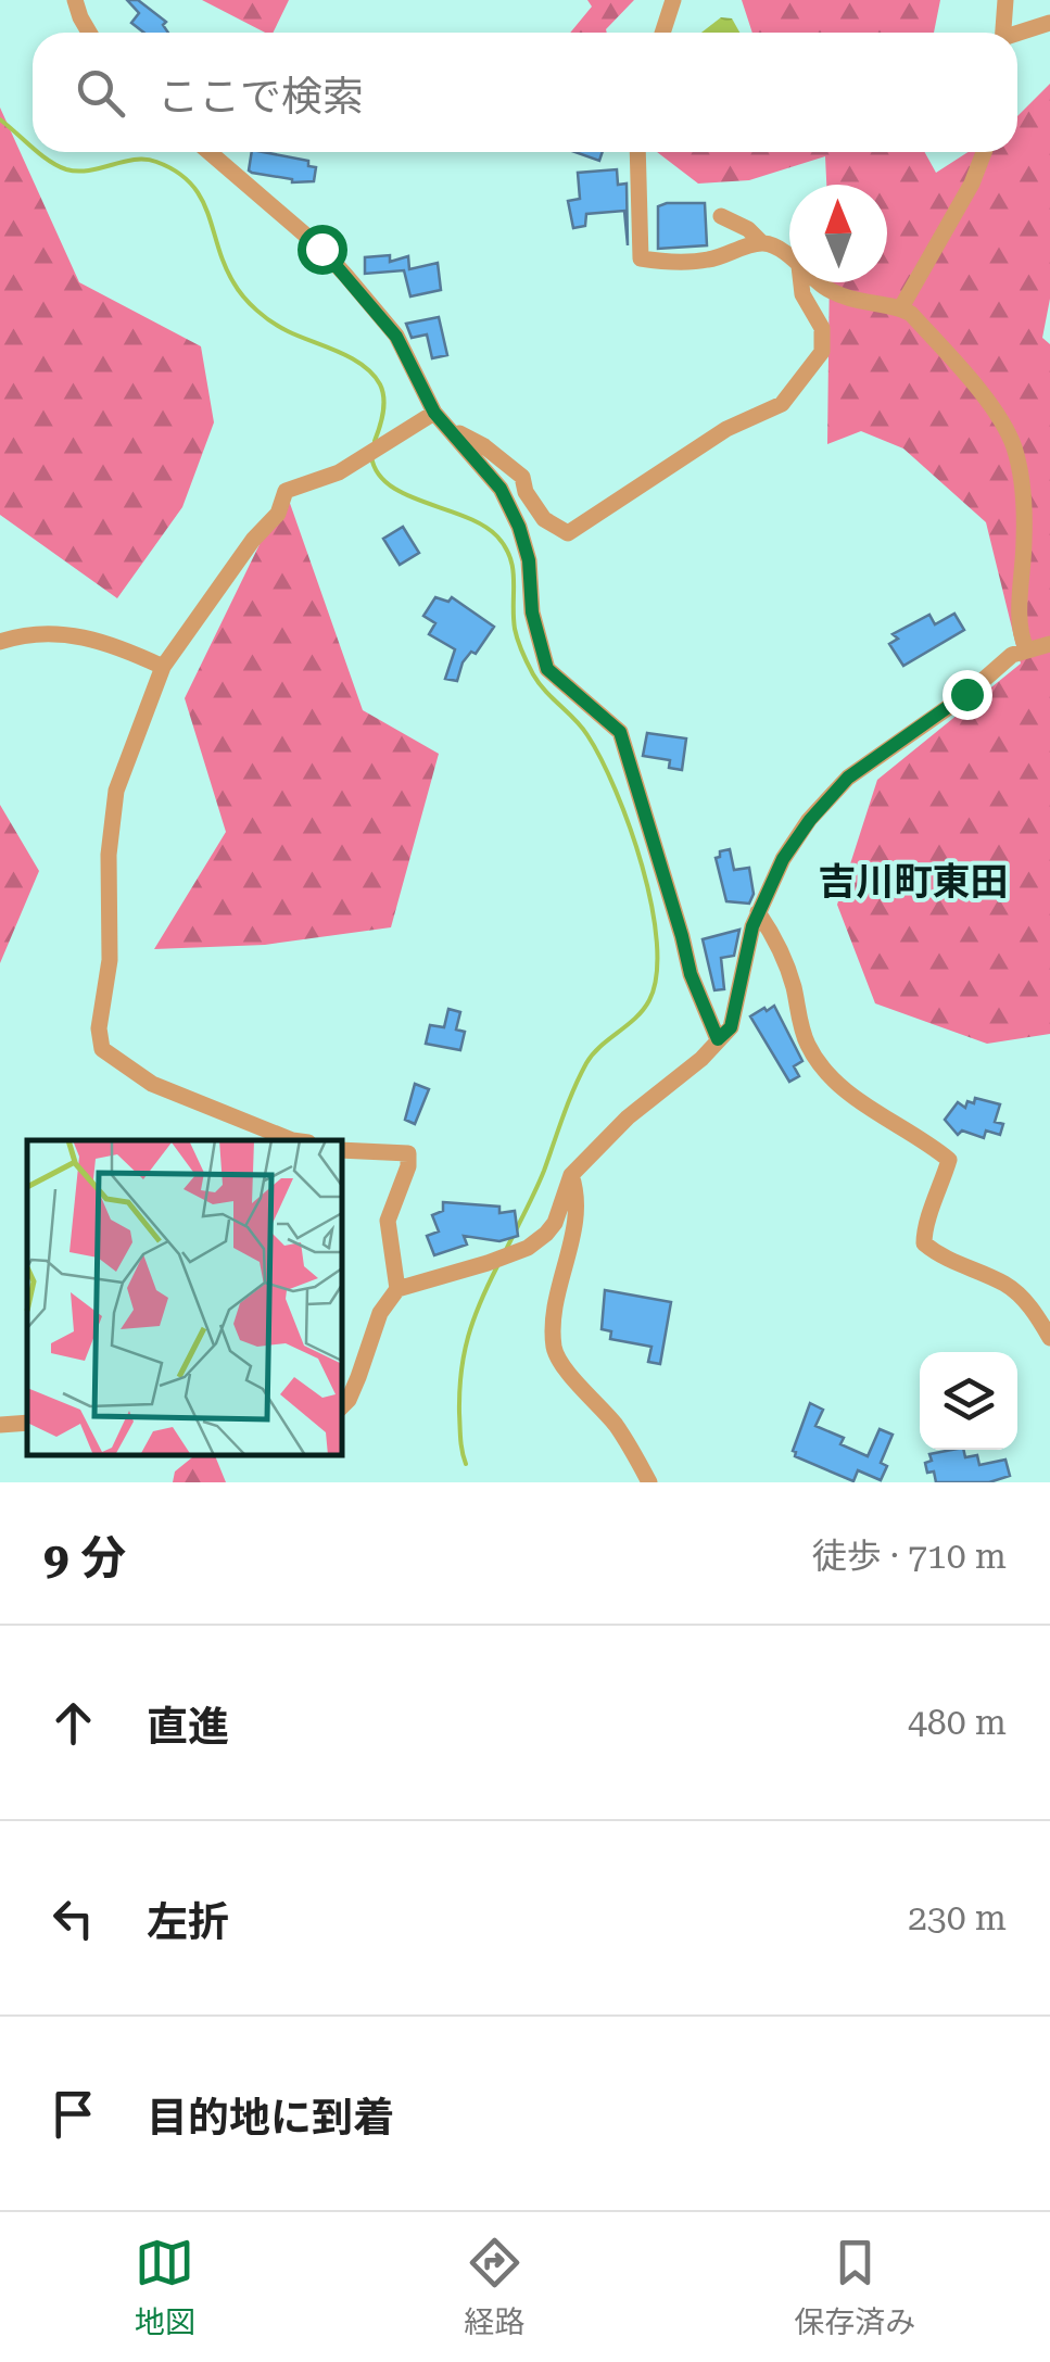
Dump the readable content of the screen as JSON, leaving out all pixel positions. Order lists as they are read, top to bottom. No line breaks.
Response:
{"districts":["吉川町東田"],"north":"top","page":{"search":"ここで検索","heading":["9 分","徒歩 · 710 m"],"list":[["直進","480 m"],["左折","230 m"],"目的地に到着"],"nav":["地図","経路","保存済み"]}}
